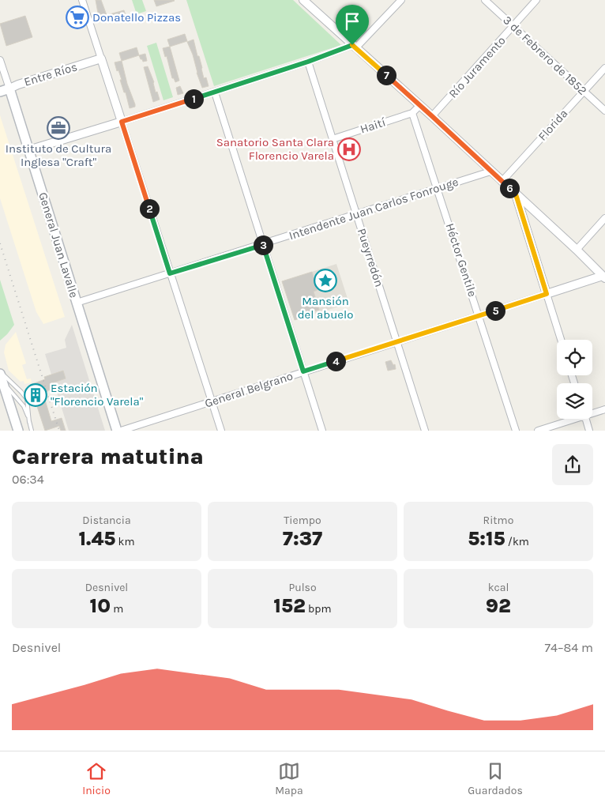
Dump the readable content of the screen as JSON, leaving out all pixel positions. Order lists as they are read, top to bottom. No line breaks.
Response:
{"streets":{"main road":["Entre Ríos","General Juan Lavalle"],"street":["3 de Febrero de 1852","Río Juramento","Florida","Haití","Intendente Juan Carlos Fonrouge","Pueyrredón","Héctor Gentile","General Belgrano"]},"crossings":[["3 de Febrero de 1852","Río Juramento"],["3 de Febrero de 1852","Florida"],["Entre Ríos","General Juan Lavalle"],["Haití","Pueyrredón"],["Haití","Héctor Gentile"],["Intendente Juan Carlos Fonrouge","General Juan Lavalle"],["Intendente Juan Carlos Fonrouge","Pueyrredón"],["Intendente Juan Carlos Fonrouge","Héctor Gentile"],["Pueyrredón","General Belgrano"],["Héctor Gentile","General Belgrano"]],"places":{"supermarket":["Donatello Pizzas"],"office":["Instituto de Cultura Inglesa \"Craft\""],"hospital":["Sanatorio Santa Clara Florencio Varela"],"place":["Mansión del abuelo"],"building":["Estación \"Florencio Varela\""]},"page":{"pins":["7","1","6","2","3","5","4"],"heading":["Carrera matutina","06:34"],"stats":[["Distancia","1.45 km"],["Tiempo","7:37"],["Ritmo","5:15 /km"],["Desnivel","10 m"],["Pulso","152 bpm"],["kcal","92"]],"chart":["Desnivel","74–84 m"],"tabs":["Inicio","Mapa","Guardados"]}}
